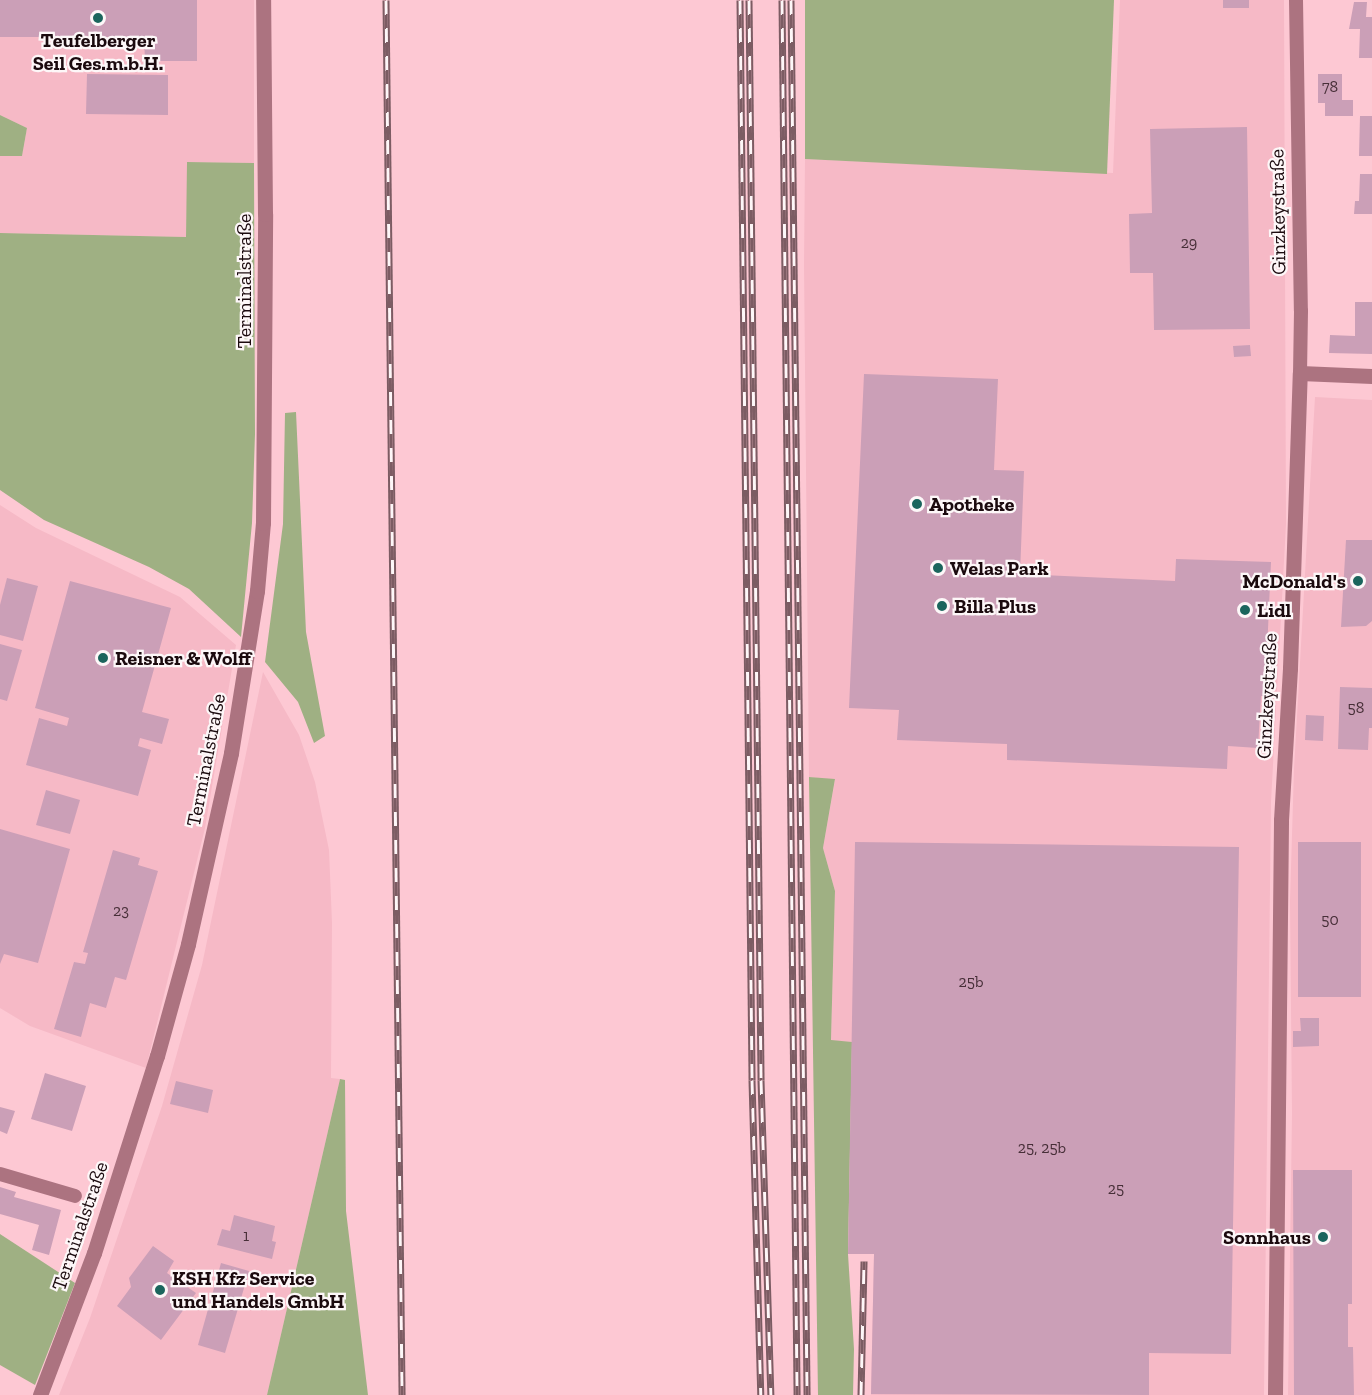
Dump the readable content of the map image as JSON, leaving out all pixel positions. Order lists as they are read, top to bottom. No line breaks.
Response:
{"streets":{"street":["Ginzkeystraße","Terminalstraße"]},"places":["Teufelberger Seil Ges.m.b.H.","Apotheke","Welas Park","McDonald's","Billa Plus","Lidl","Reisner & Wolff","Sonnhaus","KSH Kfz Service und Handels GmbH"],"house_numbers":["78","29","58","23","50","25b","25, 25b","25","1"]}
